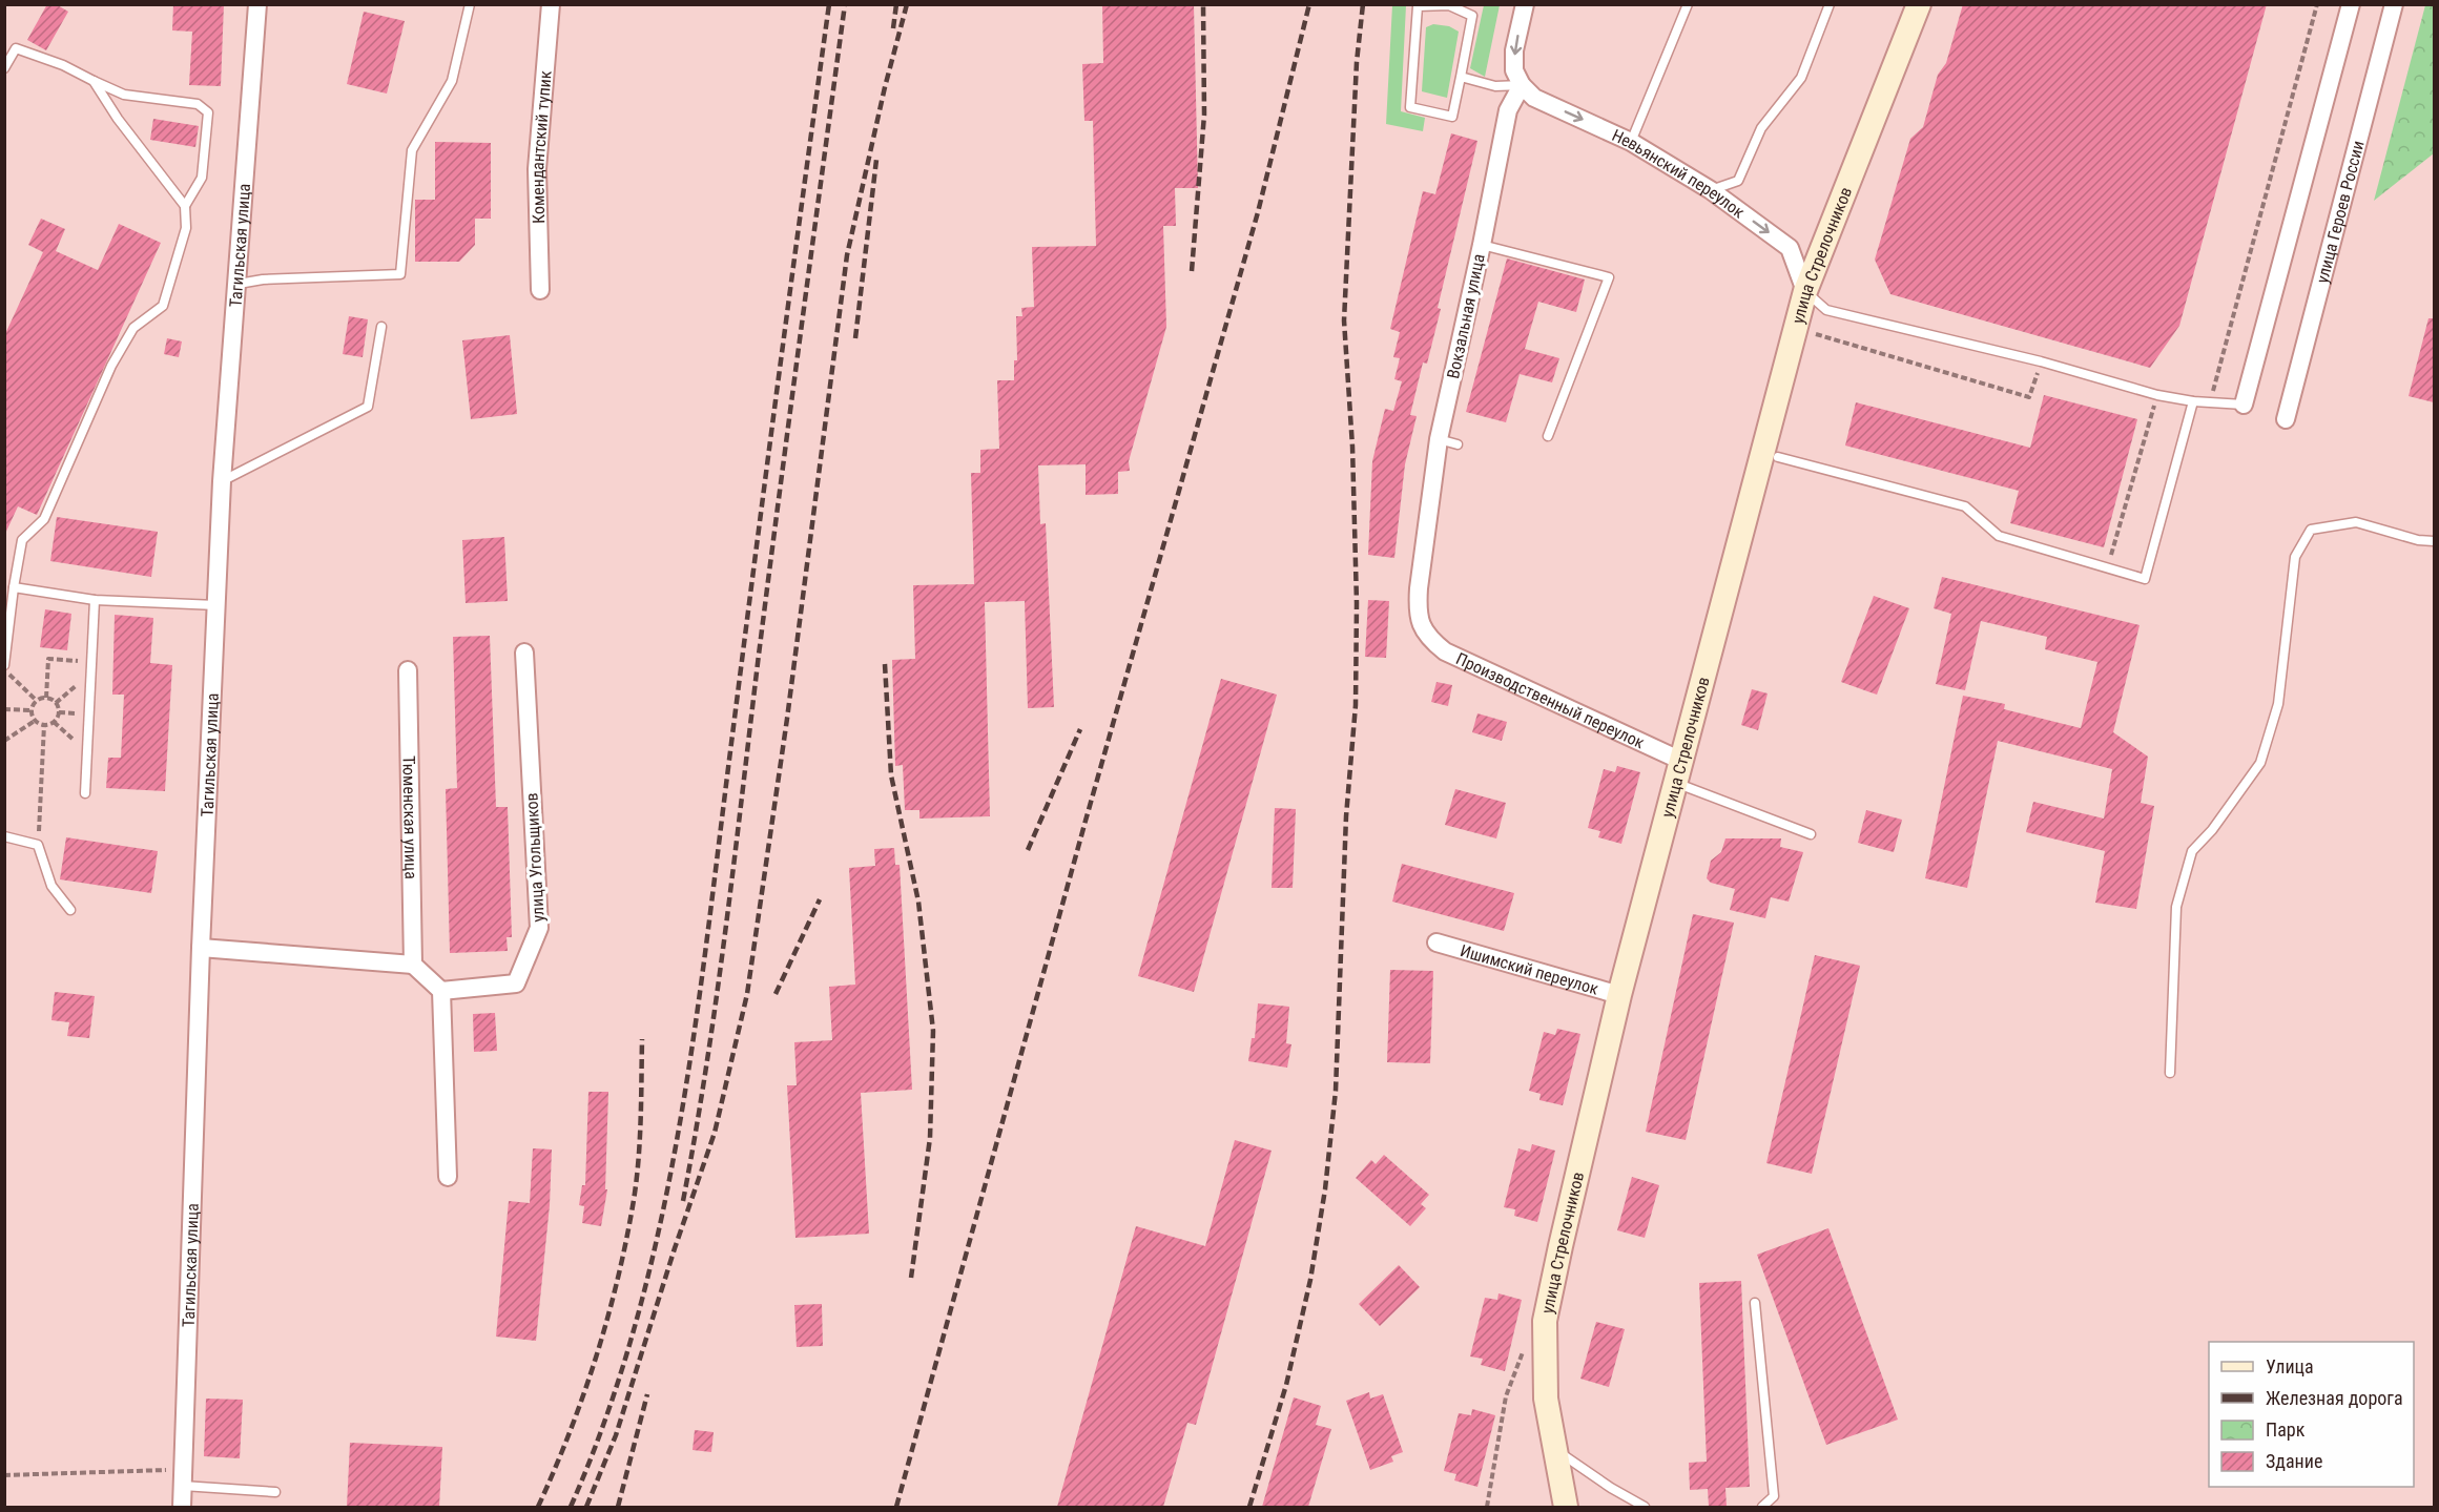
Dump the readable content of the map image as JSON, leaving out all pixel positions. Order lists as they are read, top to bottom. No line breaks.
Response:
{"streets":{"main road":["улица Стрелочников"],"street":["Комендантский тупик","Невьянский переулок","улица Героев России","Тагильская улица","Вокзальная улица","Производственный переулок","Тюменская улица","улица Угольщиков","Ишимский переулок"]},"crossings":[["Невьянский переулок","улица Стрелочников"],["Невьянский переулок","Вокзальная улица"],["улица Стрелочников","Производственный переулок"],["улица Стрелочников","Ишимский переулок"],["Вокзальная улица","Производственный переулок"]],"one_way":["Невьянский переулок"],"legend":["Улица","Железная дорога","Парк","Здание"]}
